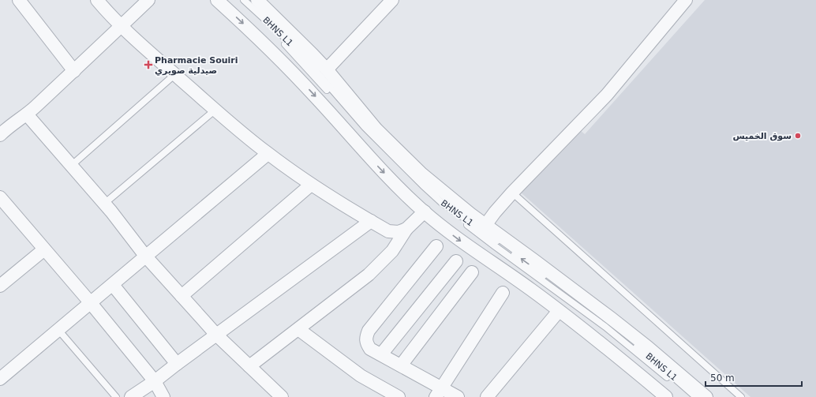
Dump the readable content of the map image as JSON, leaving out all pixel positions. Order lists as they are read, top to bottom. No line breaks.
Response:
{"streets":{"lane":["BHNS L1"]},"places":{"health":["Pharmacie Souiri صيدلية صويري"],"other":["سوق الخميس"]},"scale_bar":"50 m"}
